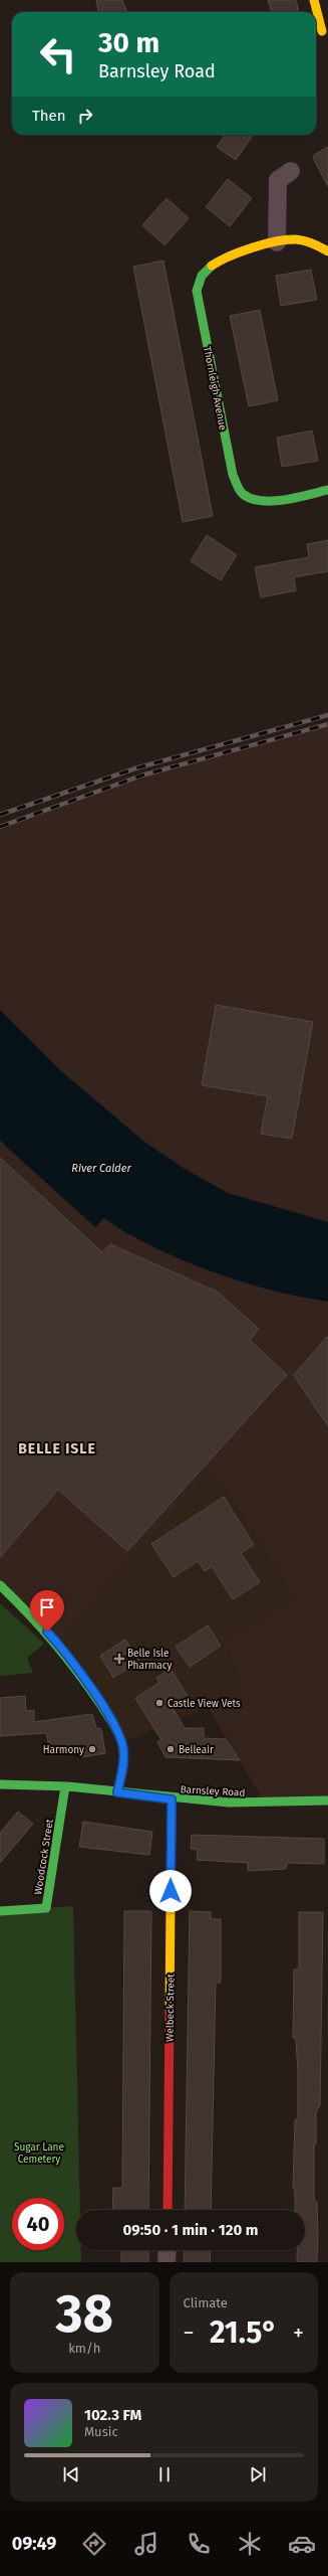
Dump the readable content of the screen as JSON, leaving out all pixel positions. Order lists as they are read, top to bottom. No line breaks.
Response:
{"streets":{"street":["Thornleigh Avenue","Barnsley Road","Woodcock Street","Welbeck Street"]},"crossings":[["Barnsley Road","Woodcock Street"],["Barnsley Road","Welbeck Street"]],"districts":["BELLE ISLE"],"water":["River Calder"],"parks":["Sugar Lane Cemetery"],"places":{"health":["Belle Isle Pharmacy"],"other":["Castle View Vets","Harmony","Belleair"]},"page":{"turn":["30 m","Barnsley Road"],"then":"Then","limit":"40","trip":"09:50 · 1 min · 120 m","tile":[["38","km/h"],"Climate"],"heat":["−","21.5°","+"],"song":["102.3 FM","Music"],"tabs":"09:49"}}
